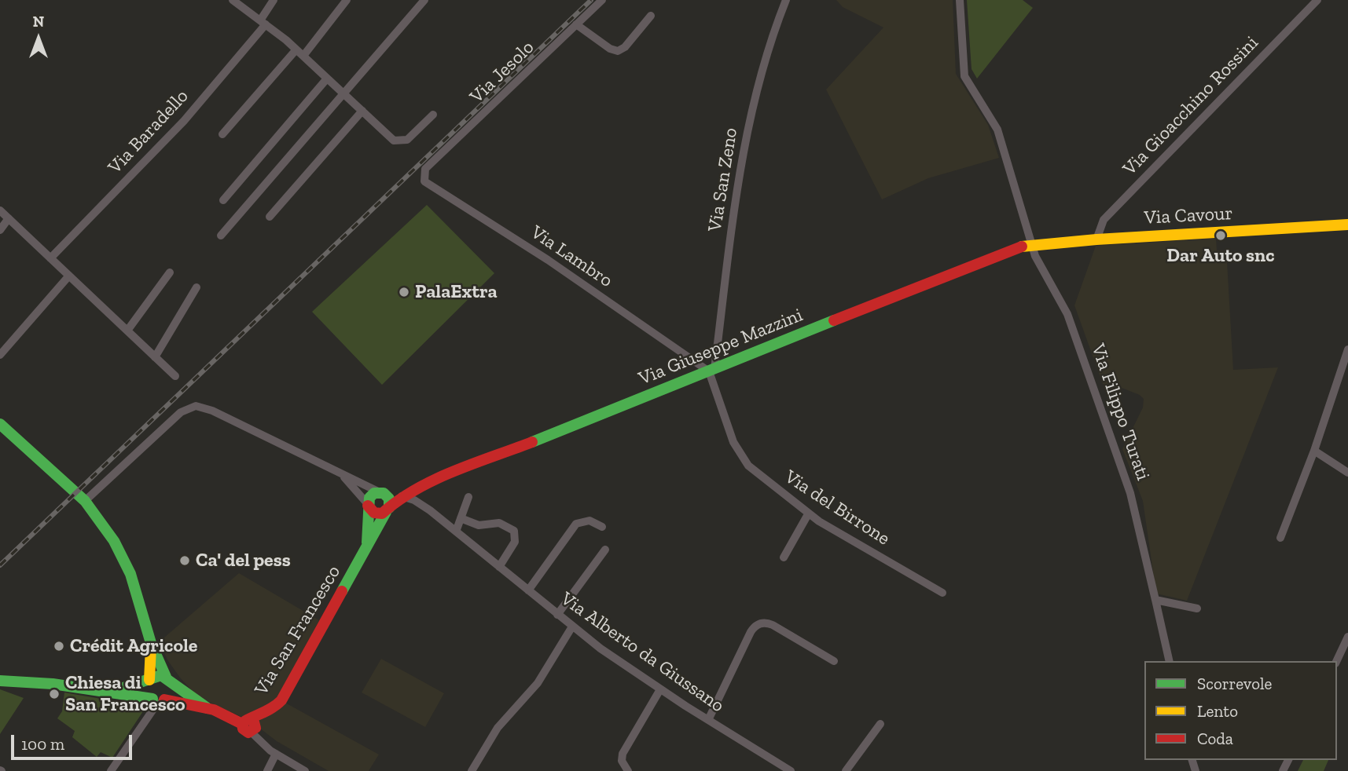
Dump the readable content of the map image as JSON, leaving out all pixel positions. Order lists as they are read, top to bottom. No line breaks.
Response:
{"streets":{"street":["Via Jesolo","Via Gioacchino Rossini","Via Baradello","Via San Zeno","Via Cavour","Via Lambro","Via Giuseppe Mazzini","Via Filippo Turati","Via del Birrone","Via San Francesco","Via Alberto da Giussano"]},"crossings":[["Via Jesolo","Via Lambro"],["Via Gioacchino Rossini","Via Cavour"],["Via San Zeno","Via Lambro"],["Via San Zeno","Via Giuseppe Mazzini"],["Via San Zeno","Via del Birrone"],["Via Cavour","Via Giuseppe Mazzini"],["Via Cavour","Via Filippo Turati"],["Via Lambro","Via Giuseppe Mazzini"],["Via Lambro","Via del Birrone"],["Via Giuseppe Mazzini","Via Filippo Turati"],["Via Giuseppe Mazzini","Via del Birrone"],["Via Giuseppe Mazzini","Via San Francesco"],["Via Giuseppe Mazzini","Via Alberto da Giussano"]],"places":["Dar Auto snc","PalaExtra","Ca' del pess","Crédit Agricole","Chiesa di San Francesco"],"legend":["Scorrevole","Lento","Coda"],"scale_bar":"100 m","north":"top"}
